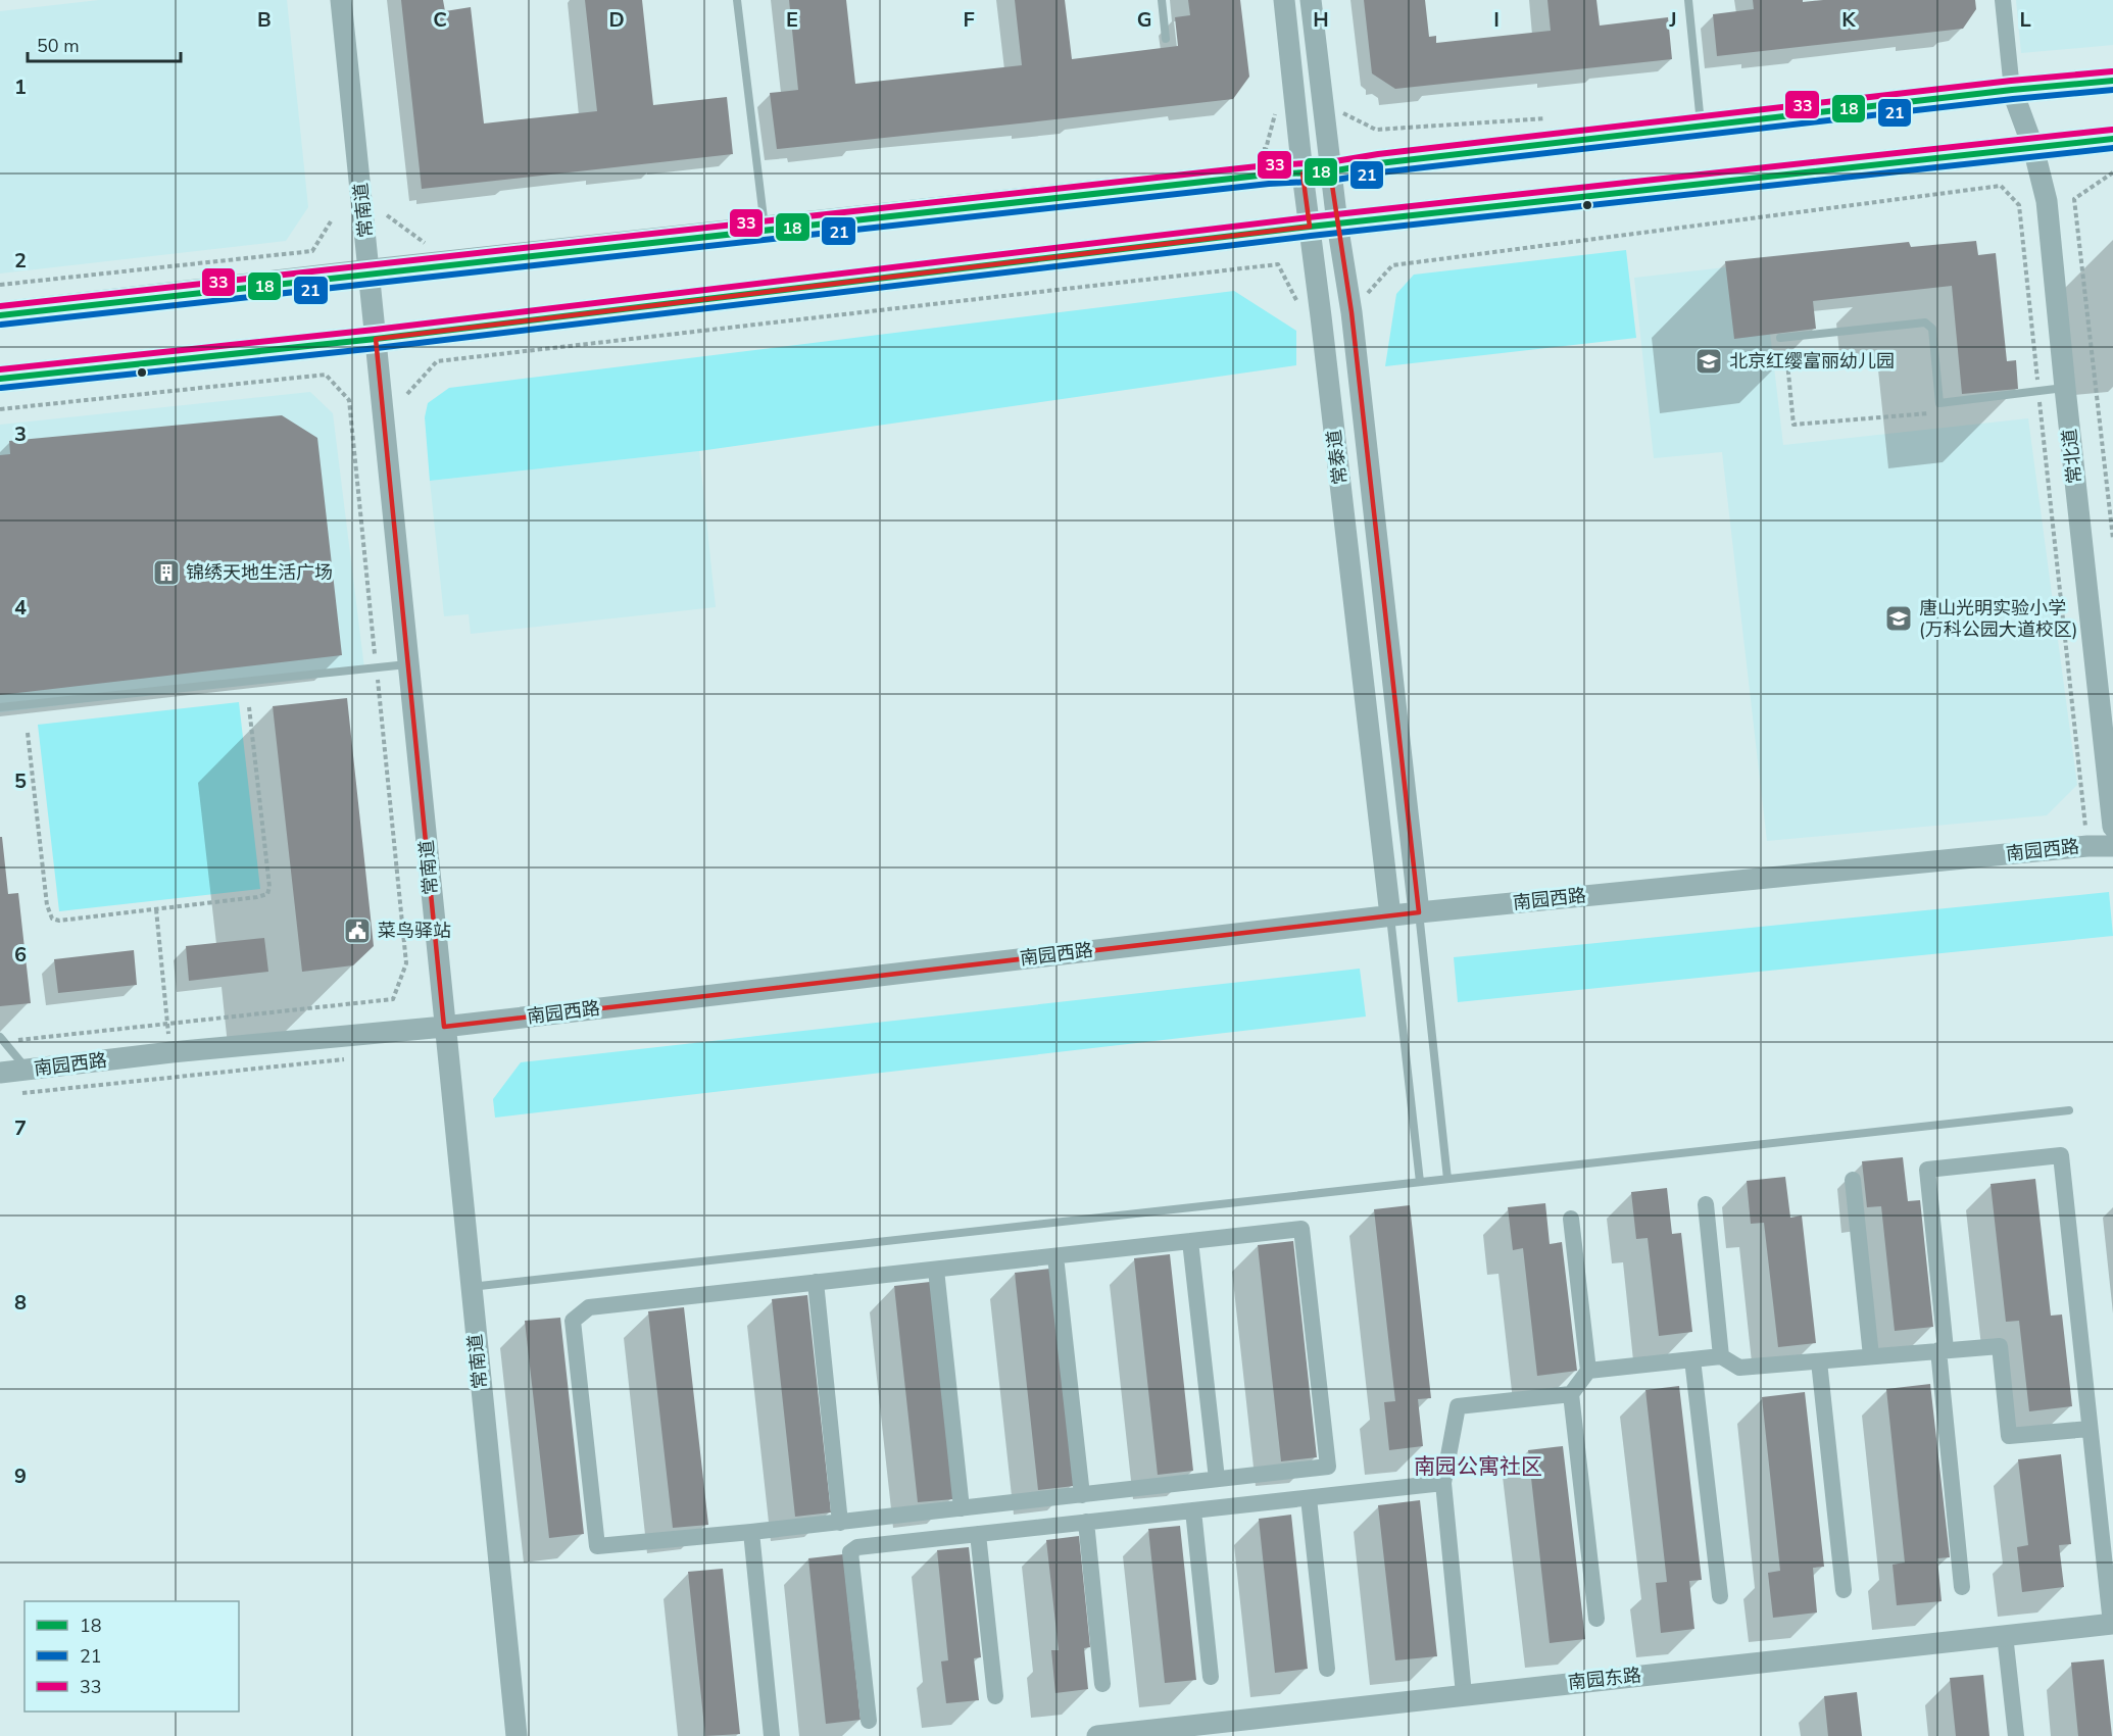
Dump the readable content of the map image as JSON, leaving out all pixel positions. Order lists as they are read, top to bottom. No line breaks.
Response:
{"streets":{"street":["常南道","常北道","常泰道","南园西路","南园东路"]},"crossings":[["常南道","南园西路"],["常泰道","南园西路"]],"districts":["南园公寓社区"],"places":{"school or university":["北京红缨富丽幼儿园","唐山光明实验小学 (万科公园大道校区)"],"building":["锦绣天地生活广场"],"public building":["菜鸟驿站"]},"lines":["transit line 33","transit line 18","transit line 21"],"legend":["18","21","33"],"scale_bar":"50 m","grid":{"columns":["B","C","D","E","F","G","H","I","J","K","L"],"rows":["1","2","3","4","5","6","7","8","9"]}}
